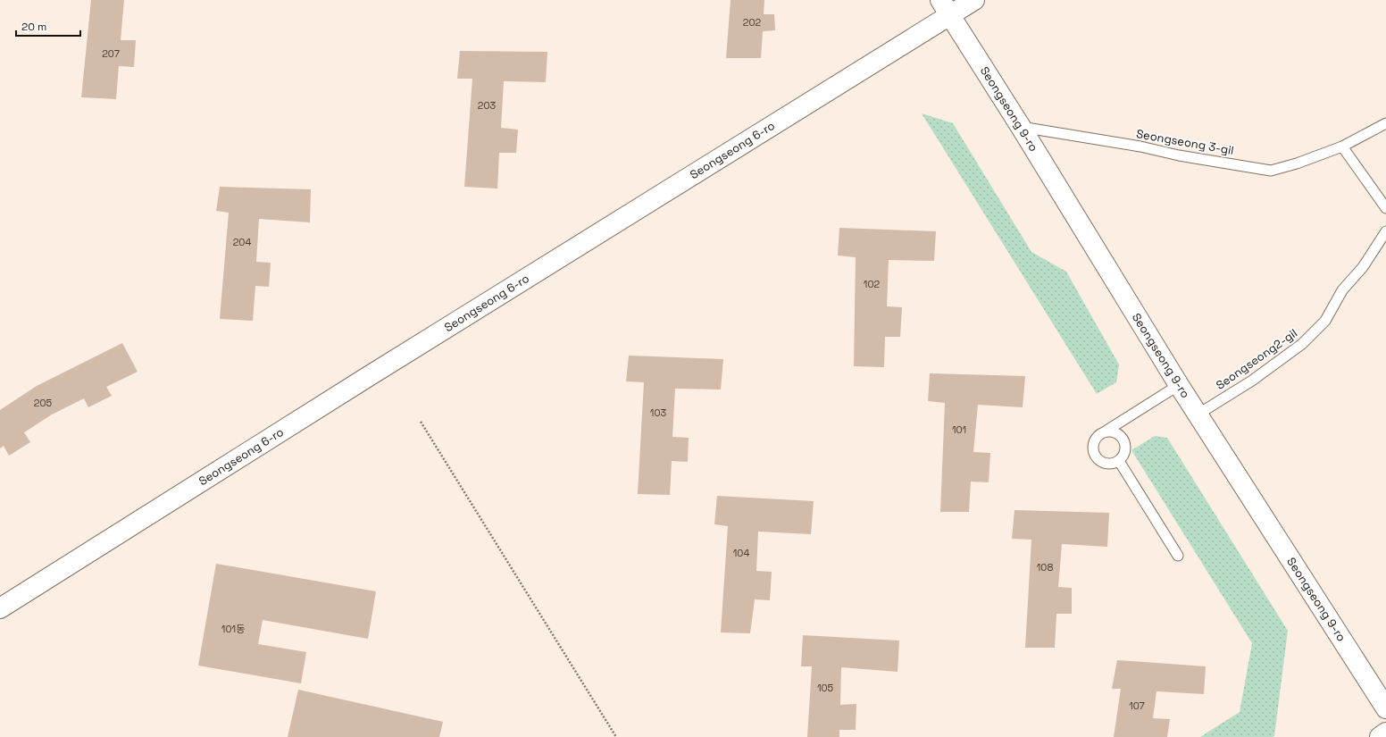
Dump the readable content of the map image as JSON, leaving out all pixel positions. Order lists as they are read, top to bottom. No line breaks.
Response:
{"streets":{"street":["Seongseong 9-ro","Seongseong 6-ro"],"lane":["Seongseong 3-gil","Seongseong2-gil"]},"crossings":[["Seongseong 9-ro","Seongseong 3-gil"],["Seongseong 9-ro","Seongseong 6-ro"],["Seongseong 9-ro","Seongseong2-gil"]],"house_numbers":["202","207","203","204","102","205","103","101","104","108","101동","105","107"],"scale_bar":"20 m"}
